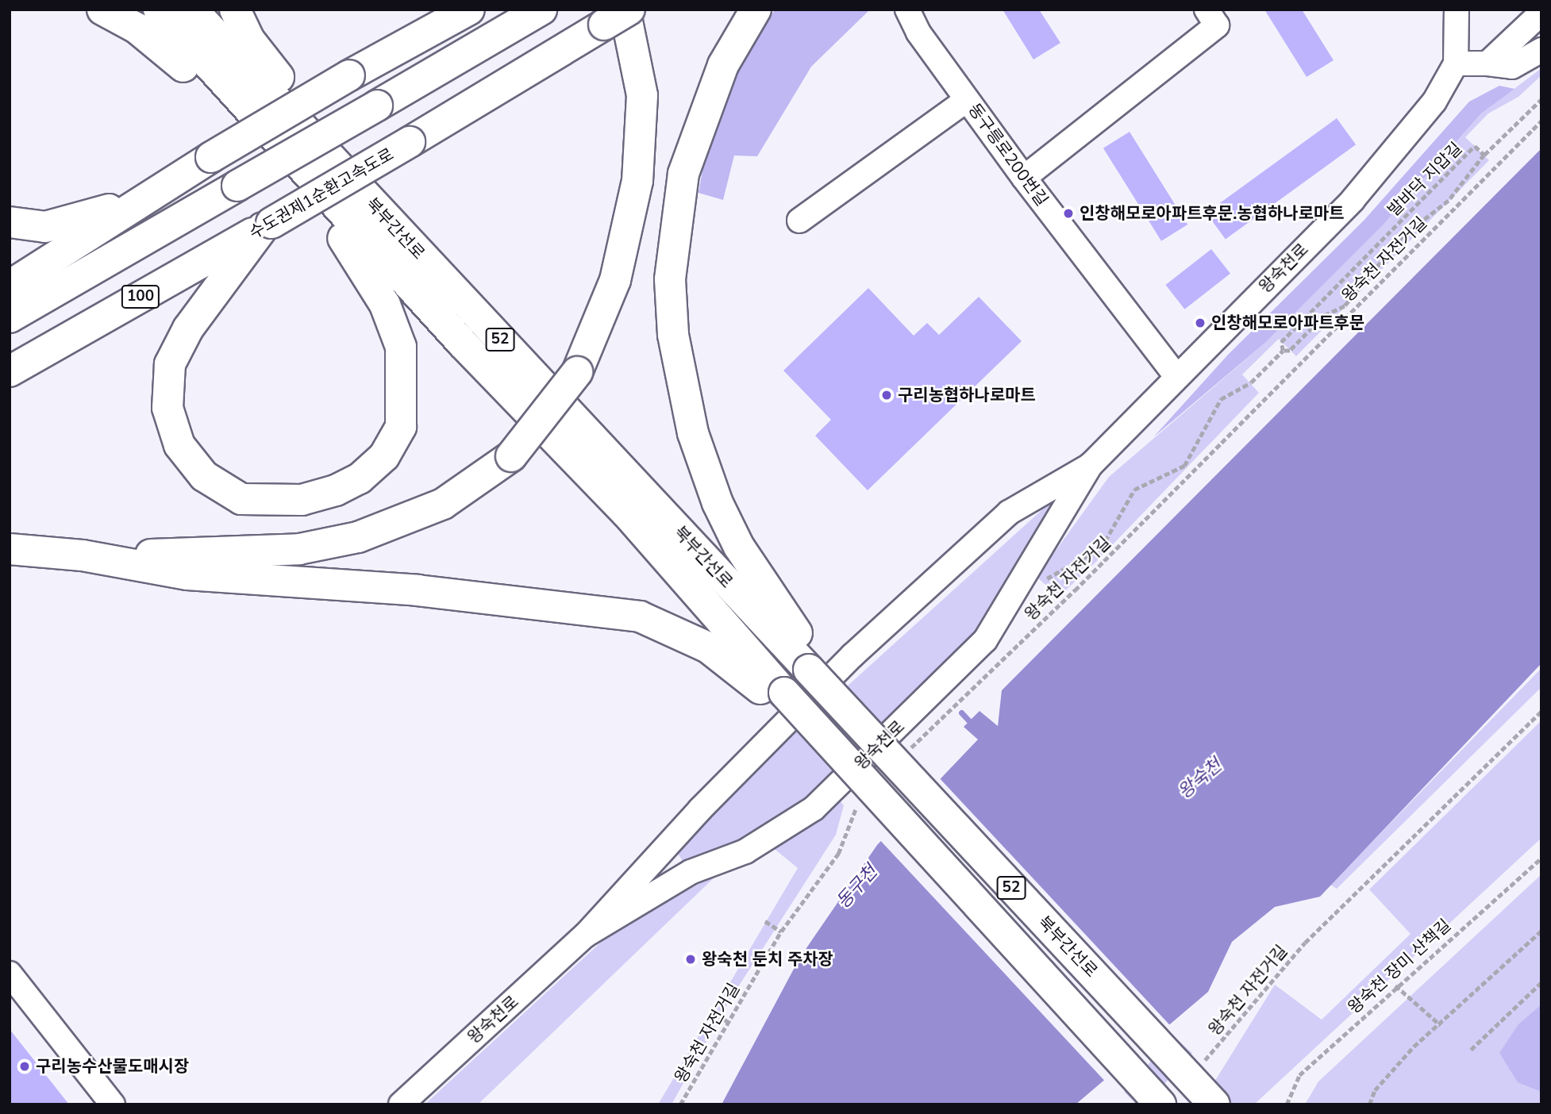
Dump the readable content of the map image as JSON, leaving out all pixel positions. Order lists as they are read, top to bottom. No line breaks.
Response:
{"streets":{"highway":["수도권제1순환고속도로","북부간선로","100","52"],"street":["동구릉로200번길","왕숙천로"],"path":["발바닥 지압길","왕숙천 자전거길","왕숙천 장미 산책길"]},"crossings":[["동구릉로200번길","왕숙천로"]],"water":["왕숙천","동구천"],"places":["인창해모로아파트후문.농협하나로마트","인창해모로아파트후문","구리농협하나로마트","왕숙천 둔치 주차장","구리농수산물도매시장"]}
